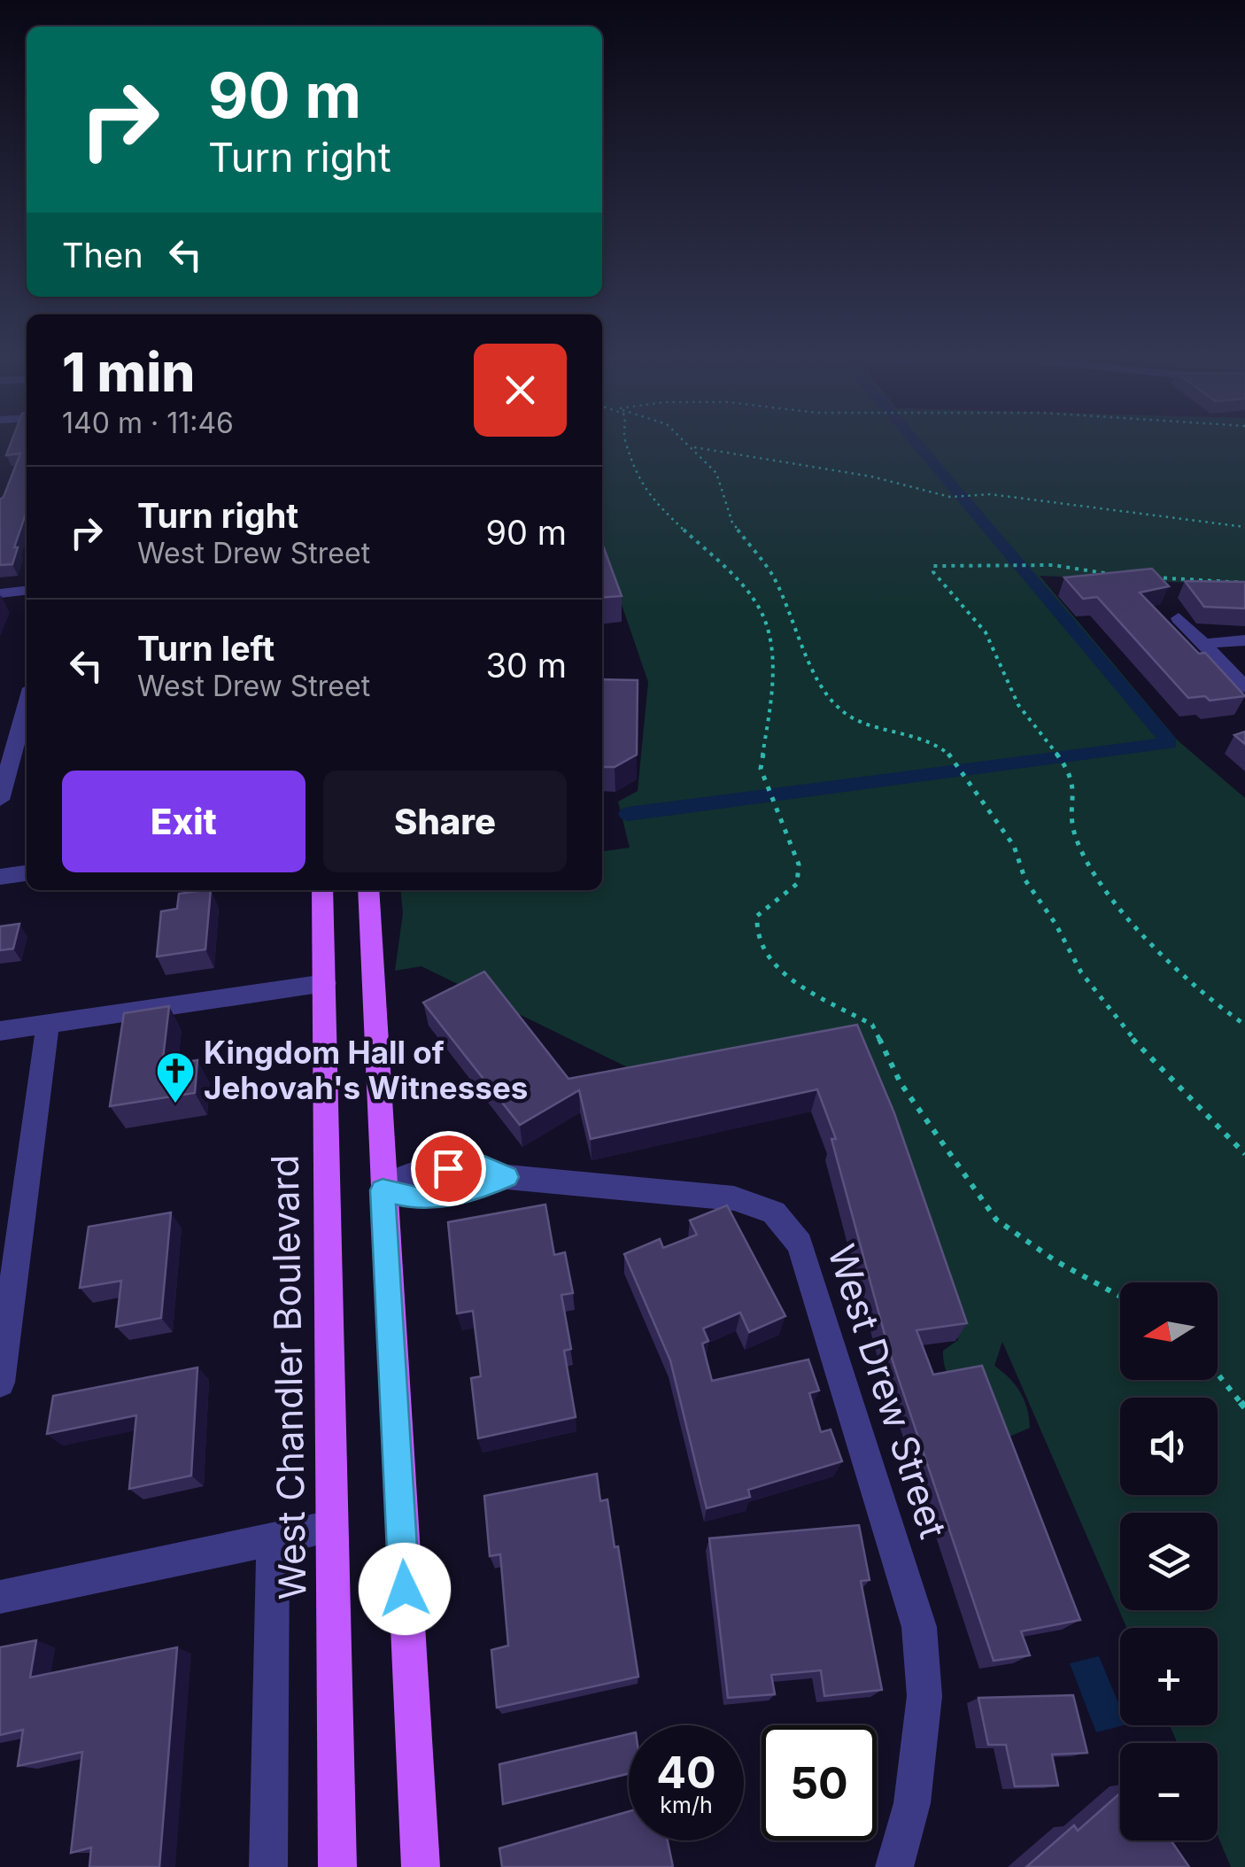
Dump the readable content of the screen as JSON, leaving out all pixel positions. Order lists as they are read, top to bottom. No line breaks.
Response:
{"streets":{"main road":["West Chandler Boulevard"],"street":["West Drew Street"]},"places":{"church":["Kingdom Hall of Jehovah's Witnesses"]},"north":"left","page":{"turn":["90 m","Turn right"],"then":"Then","heading":["1 min","140 m · 11:46"],"list":[{"name":"Turn right","note":"West Drew Street","value":"90 m"},{"name":"Turn left","note":"West Drew Street","value":"30 m"}],"buttons":["Exit","Share"],"map_buttons":["+","−"],"speed":"40 km/h","limit":"50"}}
